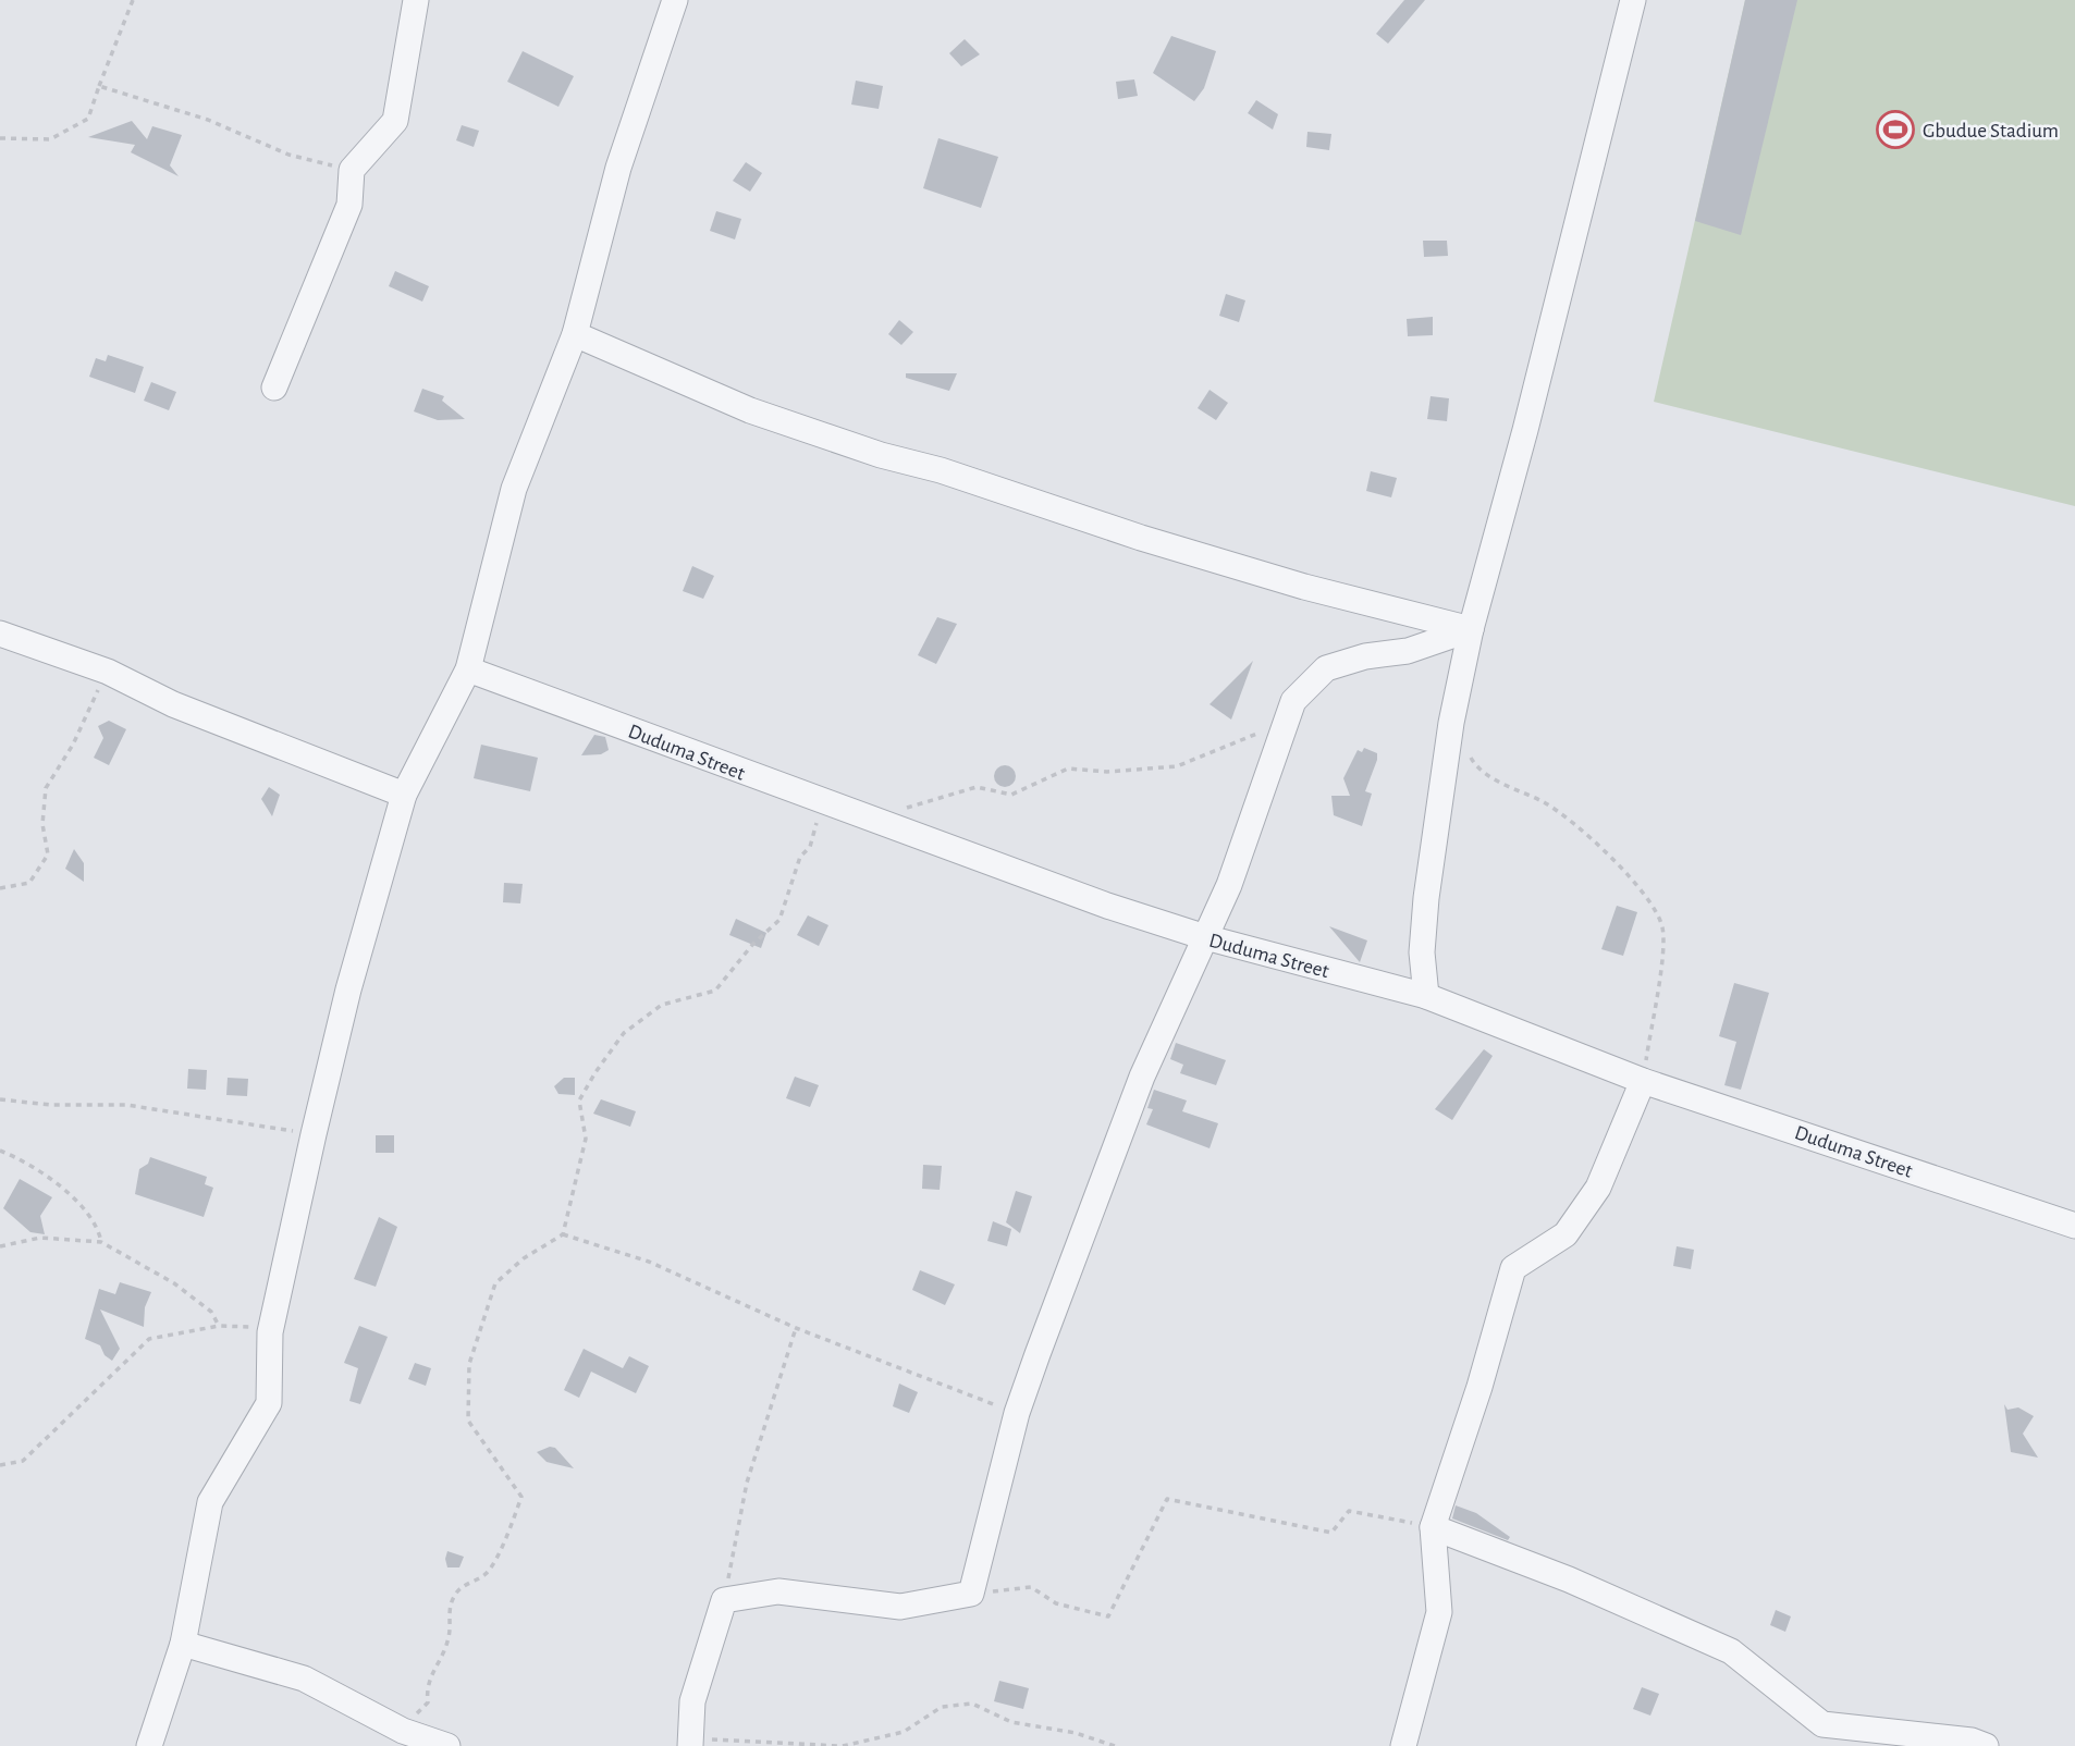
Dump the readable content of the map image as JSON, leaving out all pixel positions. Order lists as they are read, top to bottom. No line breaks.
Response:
{"streets":{"street":["Duduma Street"]},"places":{"sports":["Gbudue Stadium"]}}
